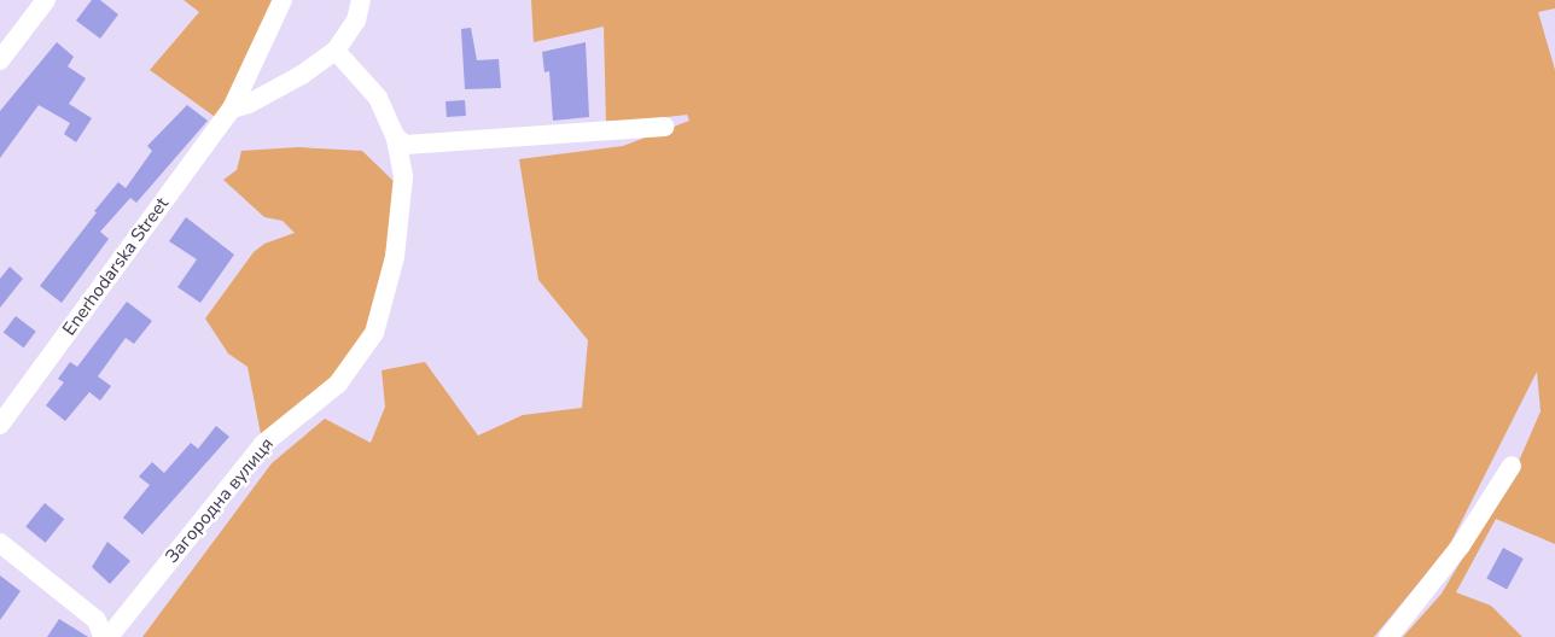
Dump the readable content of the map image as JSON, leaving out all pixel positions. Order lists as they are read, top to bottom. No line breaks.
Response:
{"streets":{"street":["Enerhodarska Street","Загородна вулиця"]}}
